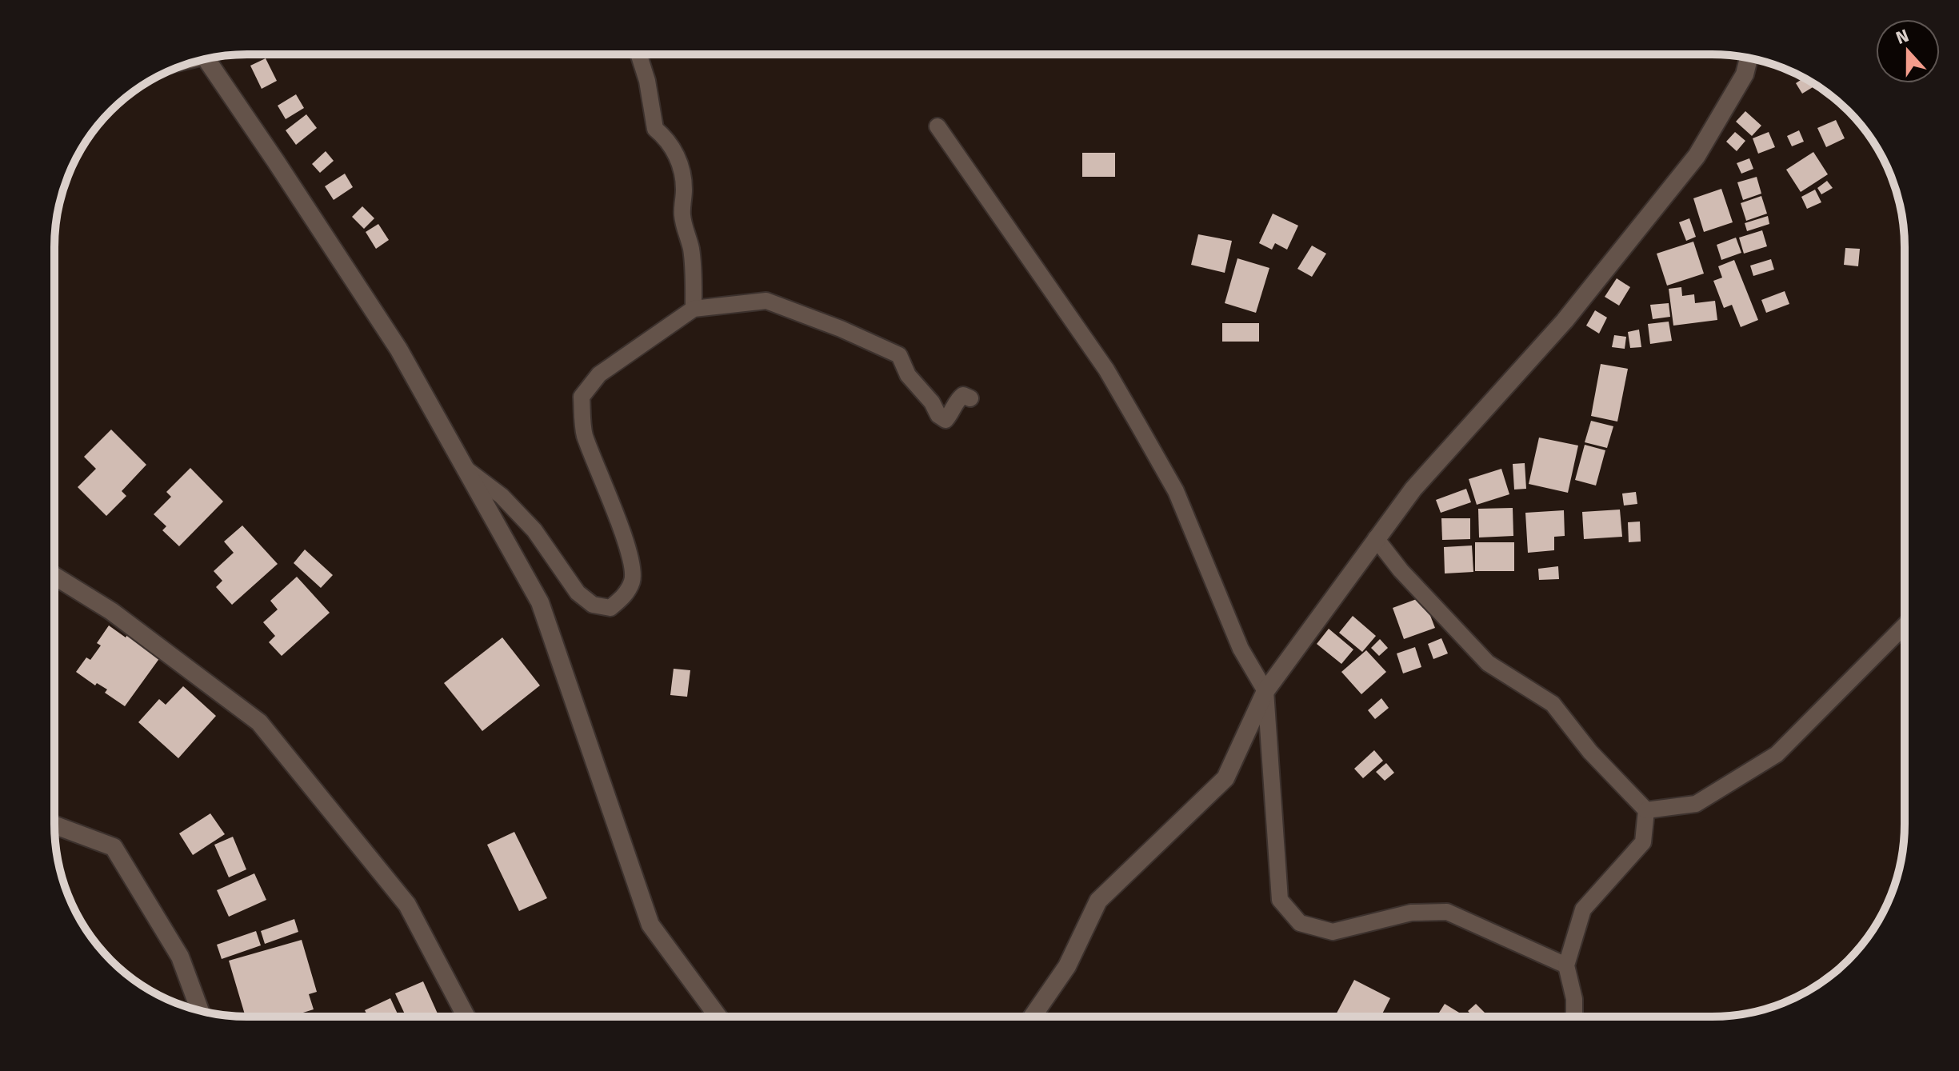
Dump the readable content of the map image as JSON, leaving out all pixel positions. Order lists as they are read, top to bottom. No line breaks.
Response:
{"north":"top"}
